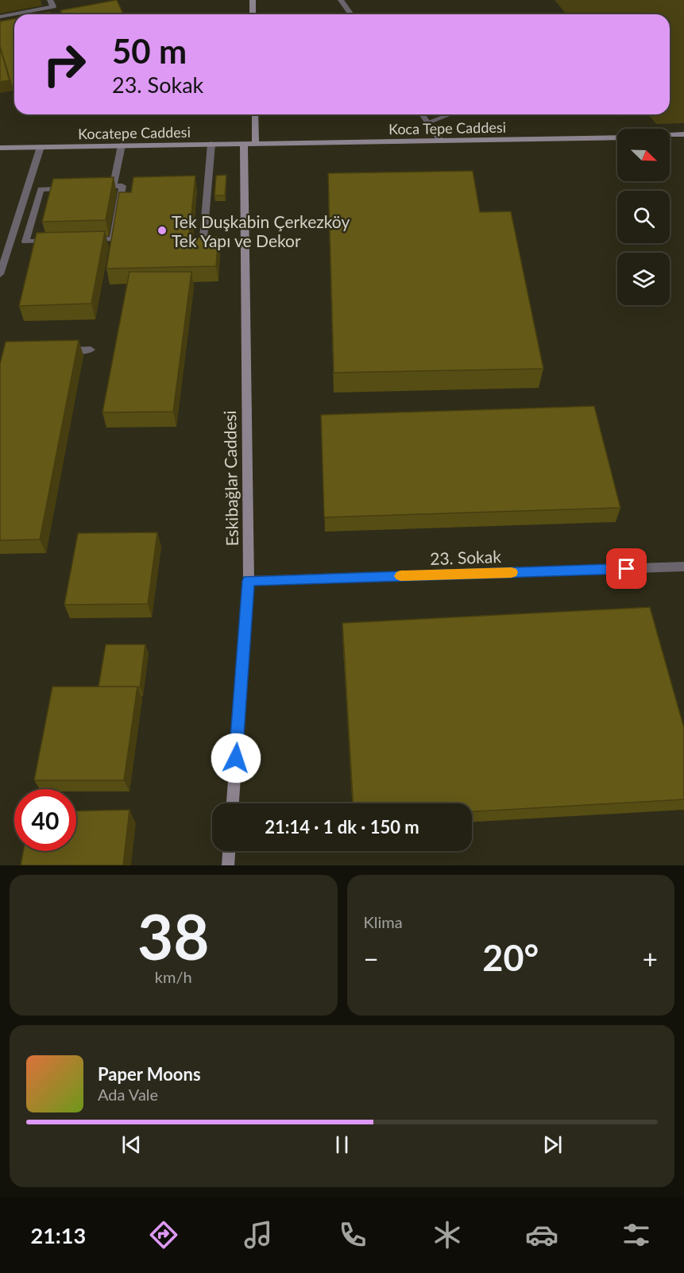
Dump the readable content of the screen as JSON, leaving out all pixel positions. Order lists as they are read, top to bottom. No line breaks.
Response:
{"streets":{"street":["Koca Tepe Caddesi","Kocatepe Caddesi","Eskibağlar Caddesi","23. Sokak"]},"crossings":[["Koca Tepe Caddesi","Kocatepe Caddesi"],["Kocatepe Caddesi","Eskibağlar Caddesi"],["Eskibağlar Caddesi","23. Sokak"]],"places":["Tek Duşkabin Çerkezköy Tek Yapı ve Dekor"],"north":"bottom right","page":{"turn":["50 m","23. Sokak"],"limit":"40","trip":"21:14 · 1 dk · 150 m","tile":[["38","km/h"],"Klima"],"heat":["−","20°","+"],"song":["Paper Moons","Ada Vale"],"tabs":"21:13"}}
